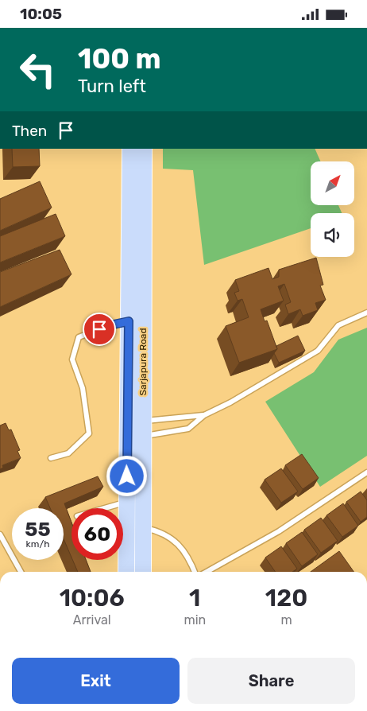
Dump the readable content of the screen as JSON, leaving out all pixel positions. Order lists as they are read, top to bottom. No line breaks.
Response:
{"streets":{"main road":["Sarjapura Road"]},"north":"top right","page":{"status":"10:05","turn":["100 m","Turn left"],"then":"Then","speed":"55 km/h","limit":"60","eta":["10:06","Arrival","1","min","120","m"],"buttons":["Exit","Share"]}}
